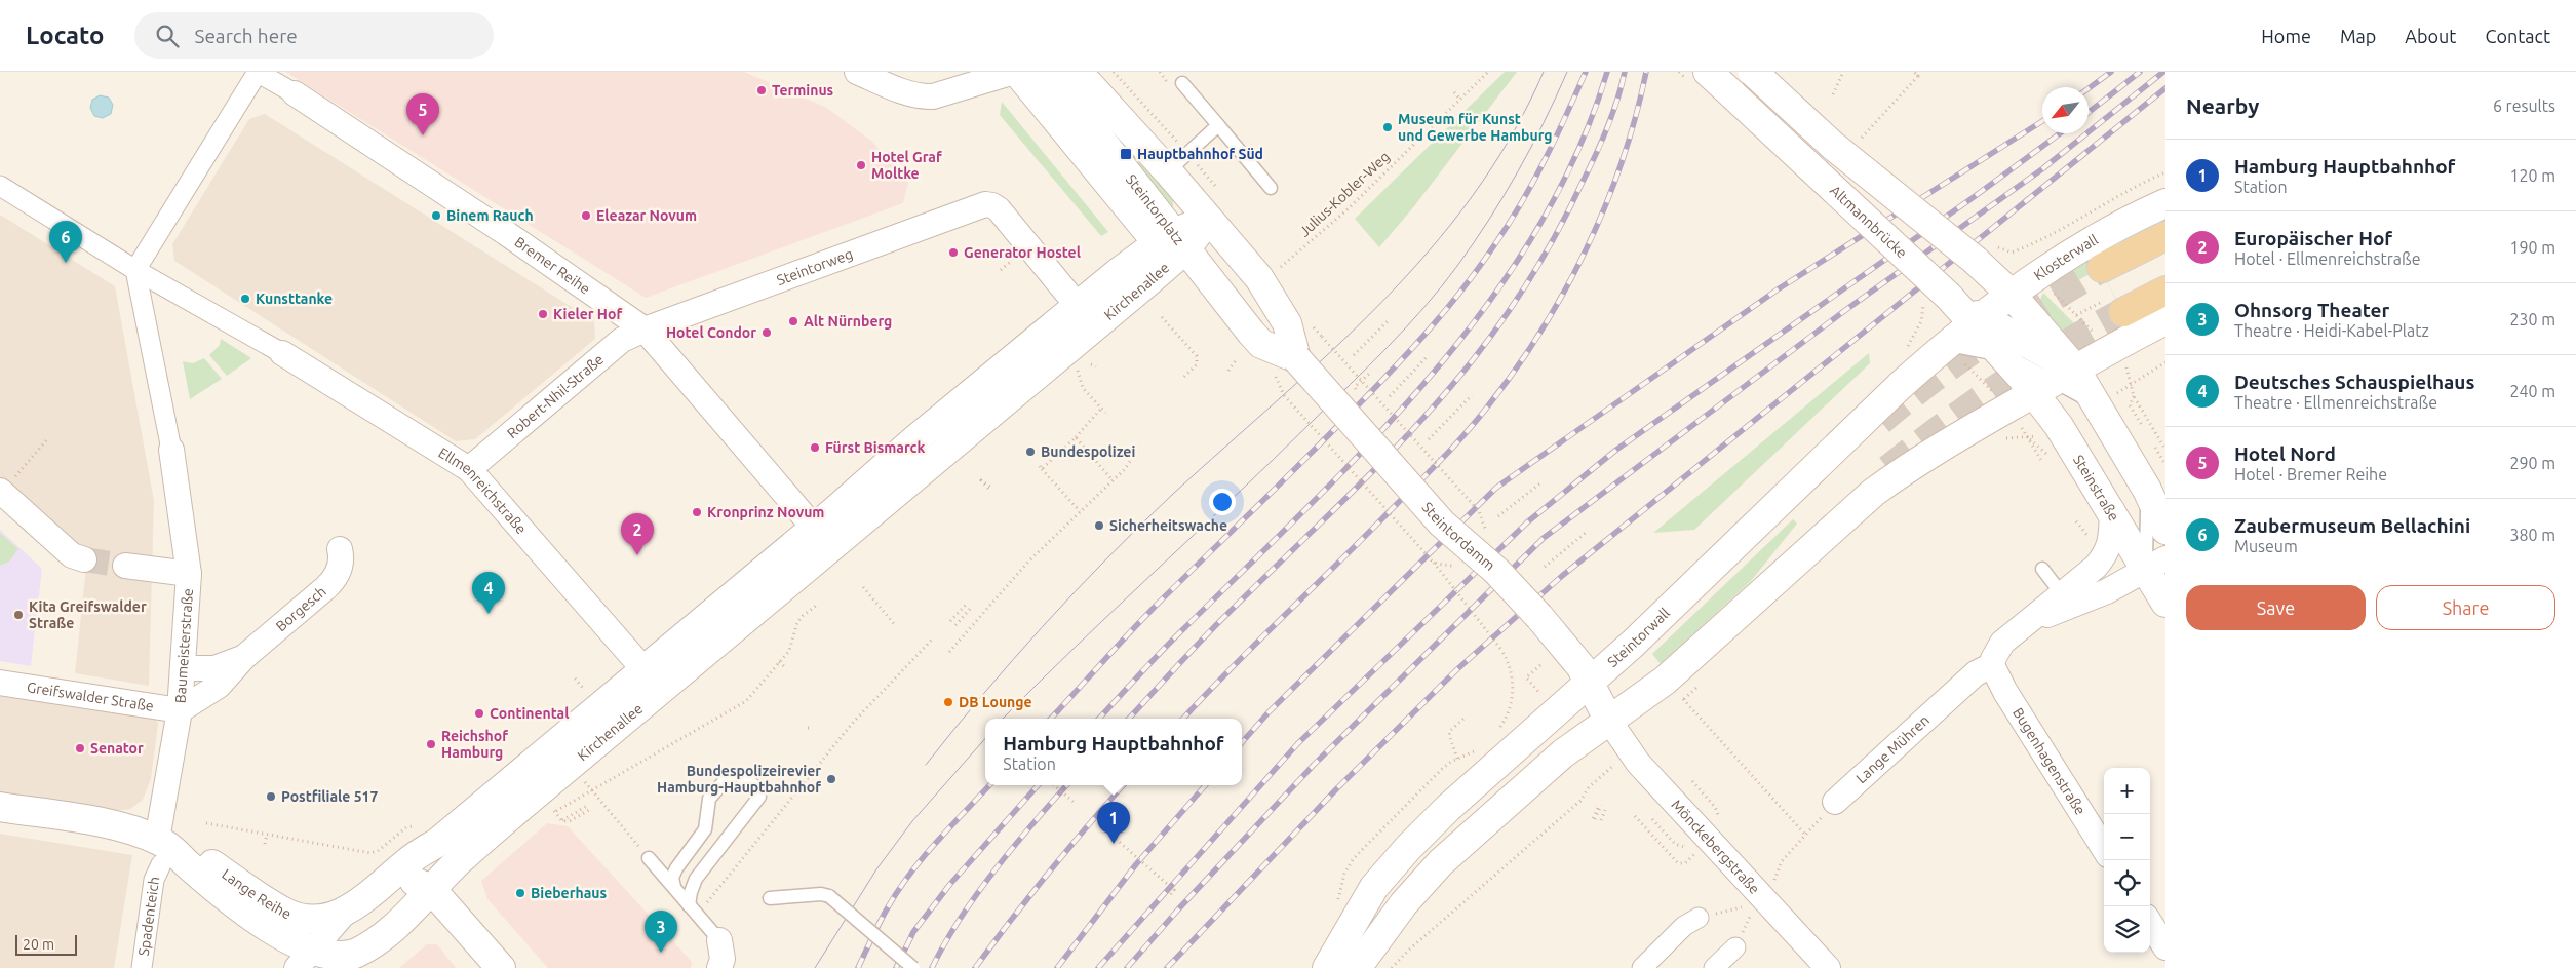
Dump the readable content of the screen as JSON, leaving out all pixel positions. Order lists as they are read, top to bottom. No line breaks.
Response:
{"streets":{"main road":["Steintorplatz","Altmannbrücke","Klosterwall","Kirchenallee","Steinstraße","Steintordamm","Steintorwall","Lange Reihe"],"street":["Bremer Reihe","Steintorweg","Robert-Nhil-Straße","Ellmenreichstraße","Borgesch","Baumeisterstraße","Greifswalder Straße","Lange Mühren","Bugenhagenstraße","Mönckebergstraße","Spadenteich"],"path":["Julius-Kobler-Weg"]},"crossings":[["Steintorplatz","Kirchenallee"],["Steintorplatz","Steintordamm"],["Altmannbrücke","Klosterwall"],["Altmannbrücke","Steinstraße"],["Altmannbrücke","Steintorwall"],["Klosterwall","Steintorwall"],["Bremer Reihe","Steintorweg"],["Bremer Reihe","Kirchenallee"],["Bremer Reihe","Robert-Nhil-Straße"],["Steintorweg","Kirchenallee"],["Steintorweg","Robert-Nhil-Straße"],["Kirchenallee","Ellmenreichstraße"],["Kirchenallee","Steintordamm"],["Kirchenallee","Lange Reihe"],["Robert-Nhil-Straße","Ellmenreichstraße"],["Steintordamm","Steintorwall"],["Steintordamm","Mönckebergstraße"],["Borgesch","Baumeisterstraße"],["Borgesch","Greifswalder Straße"],["Baumeisterstraße","Greifswalder Straße"],["Baumeisterstraße","Lange Reihe"],["Baumeisterstraße","Spadenteich"],["Lange Mühren","Bugenhagenstraße"],["Lange Reihe","Spadenteich"]],"places":{"other":["Terminus","Museum für Kunst und Gewerbe Hamburg","Hotel Graf Moltke","Binem Rauch","Eleazar Novum","Generator Hostel","Kunsttanke","Kieler Hof","Alt Nürnberg","Hotel Condor","Fürst Bismarck","Bundespolizei","Kronprinz Novum","Sicherheitswache","Kita Greifswalder Straße","DB Lounge","Continental","Reichshof Hamburg","Senator","Bundespolizeirevier Hamburg-Hauptbahnhof","Postfiliale 517","Bieberhaus"],"transit":["Hauptbahnhof Süd"]},"scale_bar":"20 m","north":"bottom left","page":{"header":"Locato","search":"Search here","nav":["Home","Map","About","Contact"],"heading":["Nearby","6 results"],"pins":["5","6","2","4","1","3"],"list":[{"mark":"1","name":"Hamburg Hauptbahnhof","note":"Station","value":"120 m"},{"mark":"2","name":"Europäischer Hof","note":"Hotel · Ellmenreichstraße","value":"190 m"},{"mark":"3","name":"Ohnsorg Theater","note":"Theatre · Heidi-Kabel-Platz","value":"230 m"},{"mark":"4","name":"Deutsches Schauspielhaus","note":"Theatre · Ellmenreichstraße","value":"240 m"},{"mark":"5","name":"Hotel Nord","note":"Hotel · Bremer Reihe","value":"290 m"},{"mark":"6","name":"Zaubermuseum Bellachini","note":"Museum","value":"380 m"}],"buttons":["Save","Share"],"popup":["Hamburg Hauptbahnhof","Station"],"map_buttons":["+","−"],"scale":"20 m"}}
